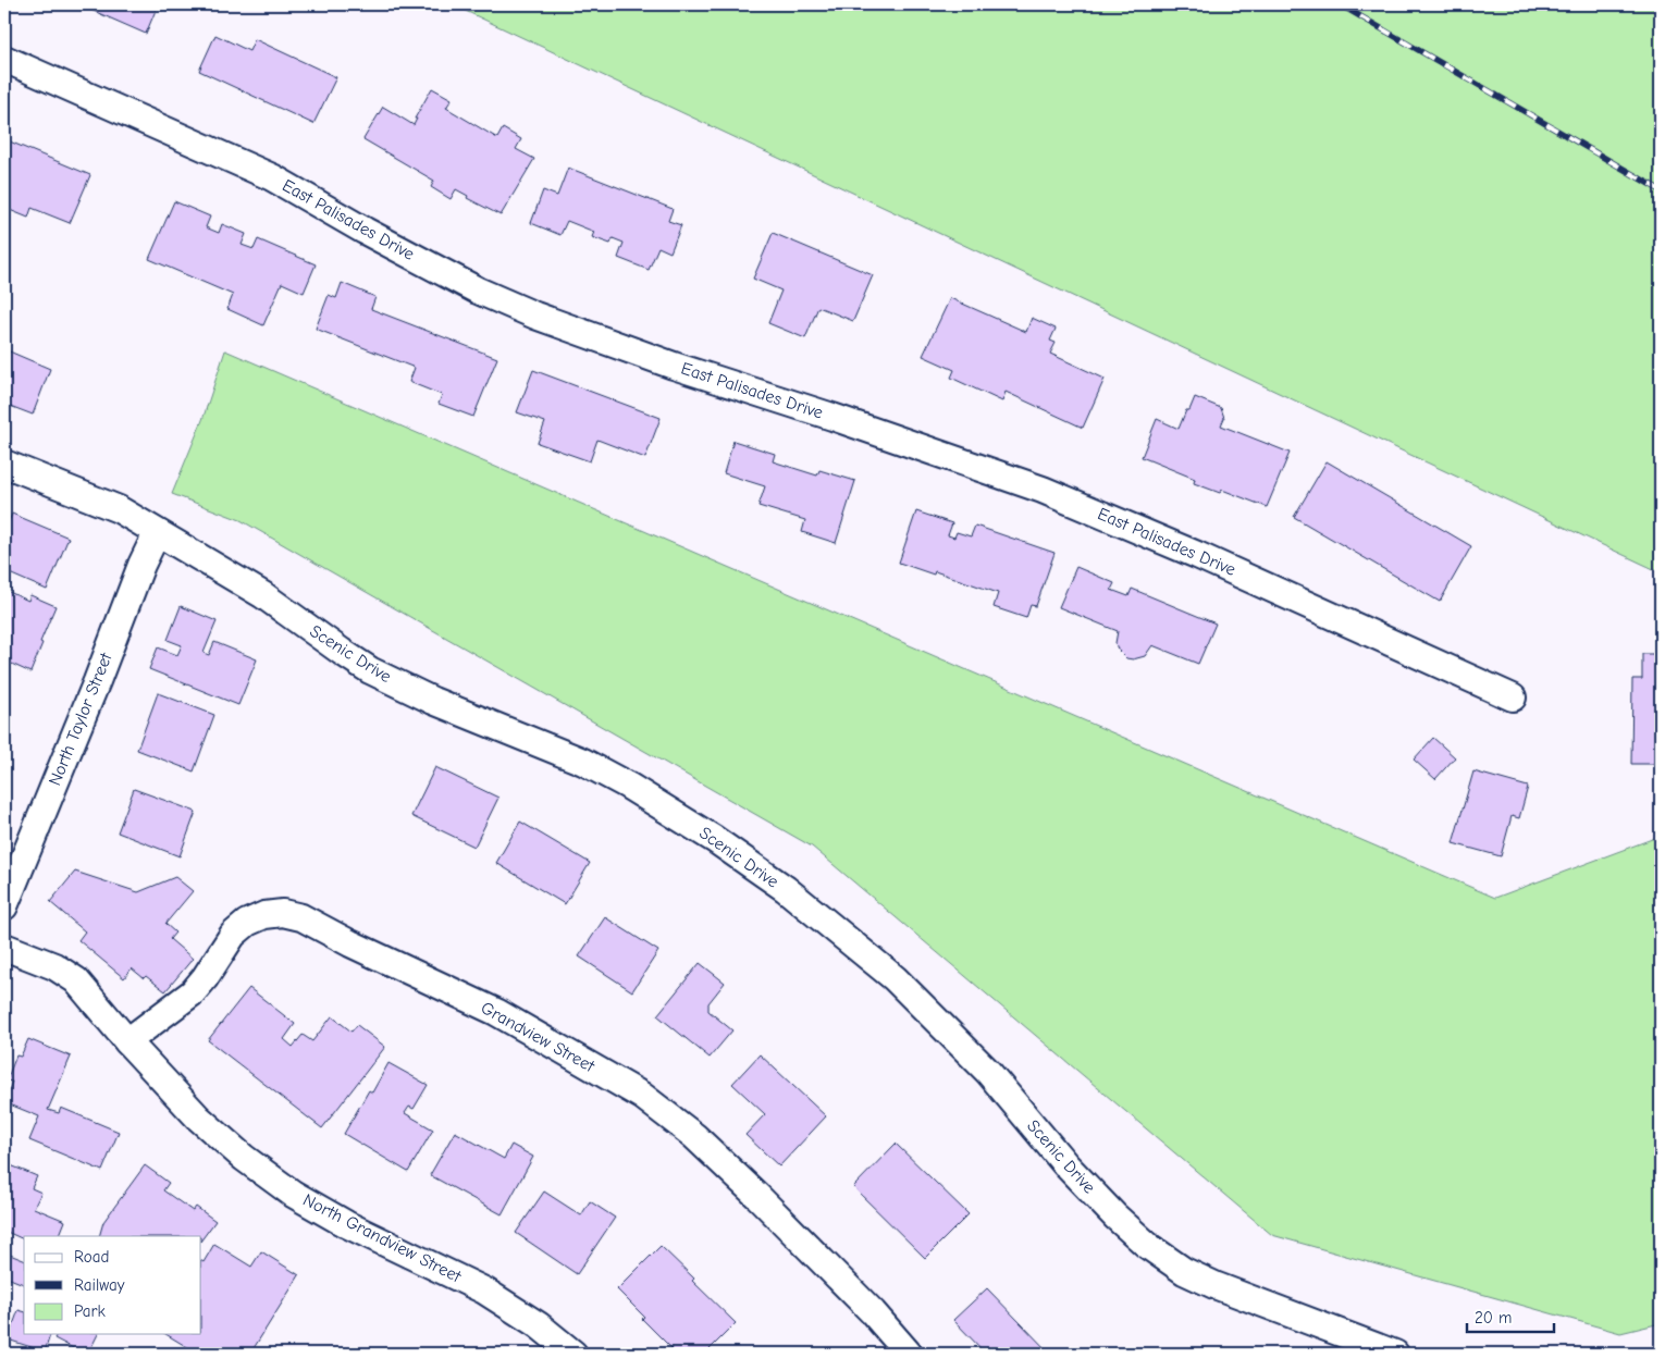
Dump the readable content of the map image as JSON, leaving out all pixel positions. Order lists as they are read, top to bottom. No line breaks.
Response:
{"streets":{"street":["East Palisades Drive","Scenic Drive","North Taylor Street","Grandview Street","North Grandview Street"]},"crossings":[["Scenic Drive","North Taylor Street"],["Grandview Street","North Grandview Street"]],"legend":["Road","Railway","Park"],"scale_bar":"20 m"}
